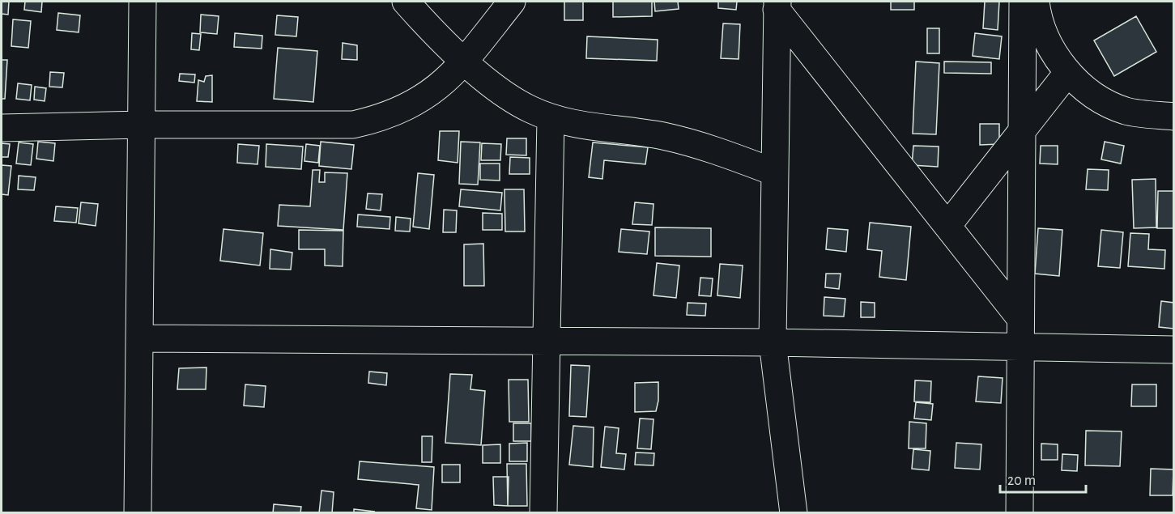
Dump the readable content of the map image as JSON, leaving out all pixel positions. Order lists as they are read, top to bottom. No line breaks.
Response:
{"scale_bar":"20 m"}
